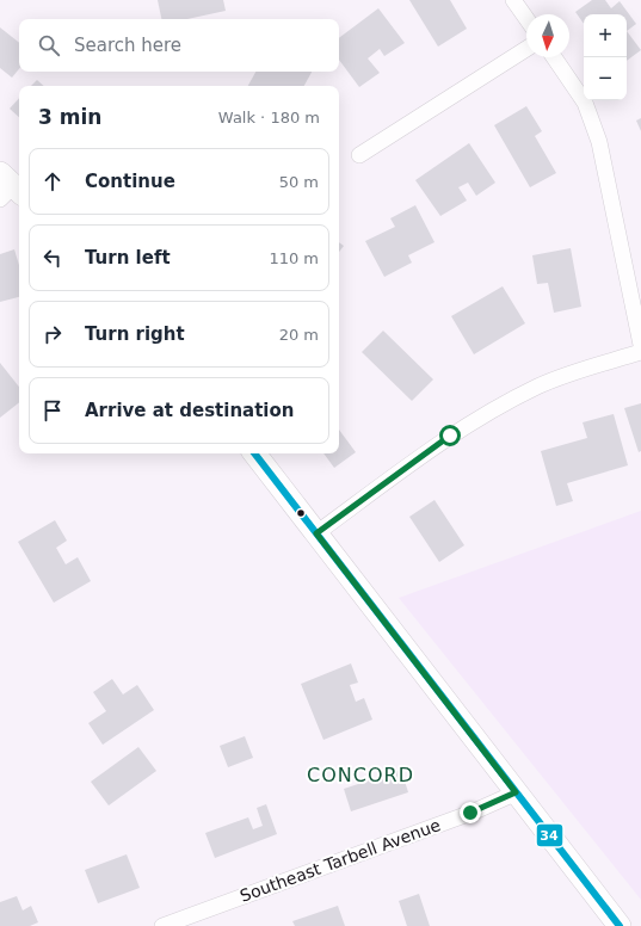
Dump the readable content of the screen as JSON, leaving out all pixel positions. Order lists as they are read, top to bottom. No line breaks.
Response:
{"streets":{"street":["Southeast Tarbell Avenue"]},"districts":["CONCORD"],"lines":["transit line 34"],"north":"bottom","page":{"map_buttons":["+","−"],"search":"Search here","heading":["3 min","Walk · 180 m"],"list":[["Continue","50 m"],["Turn left","110 m"],["Turn right","20 m"],"Arrive at destination"]}}
